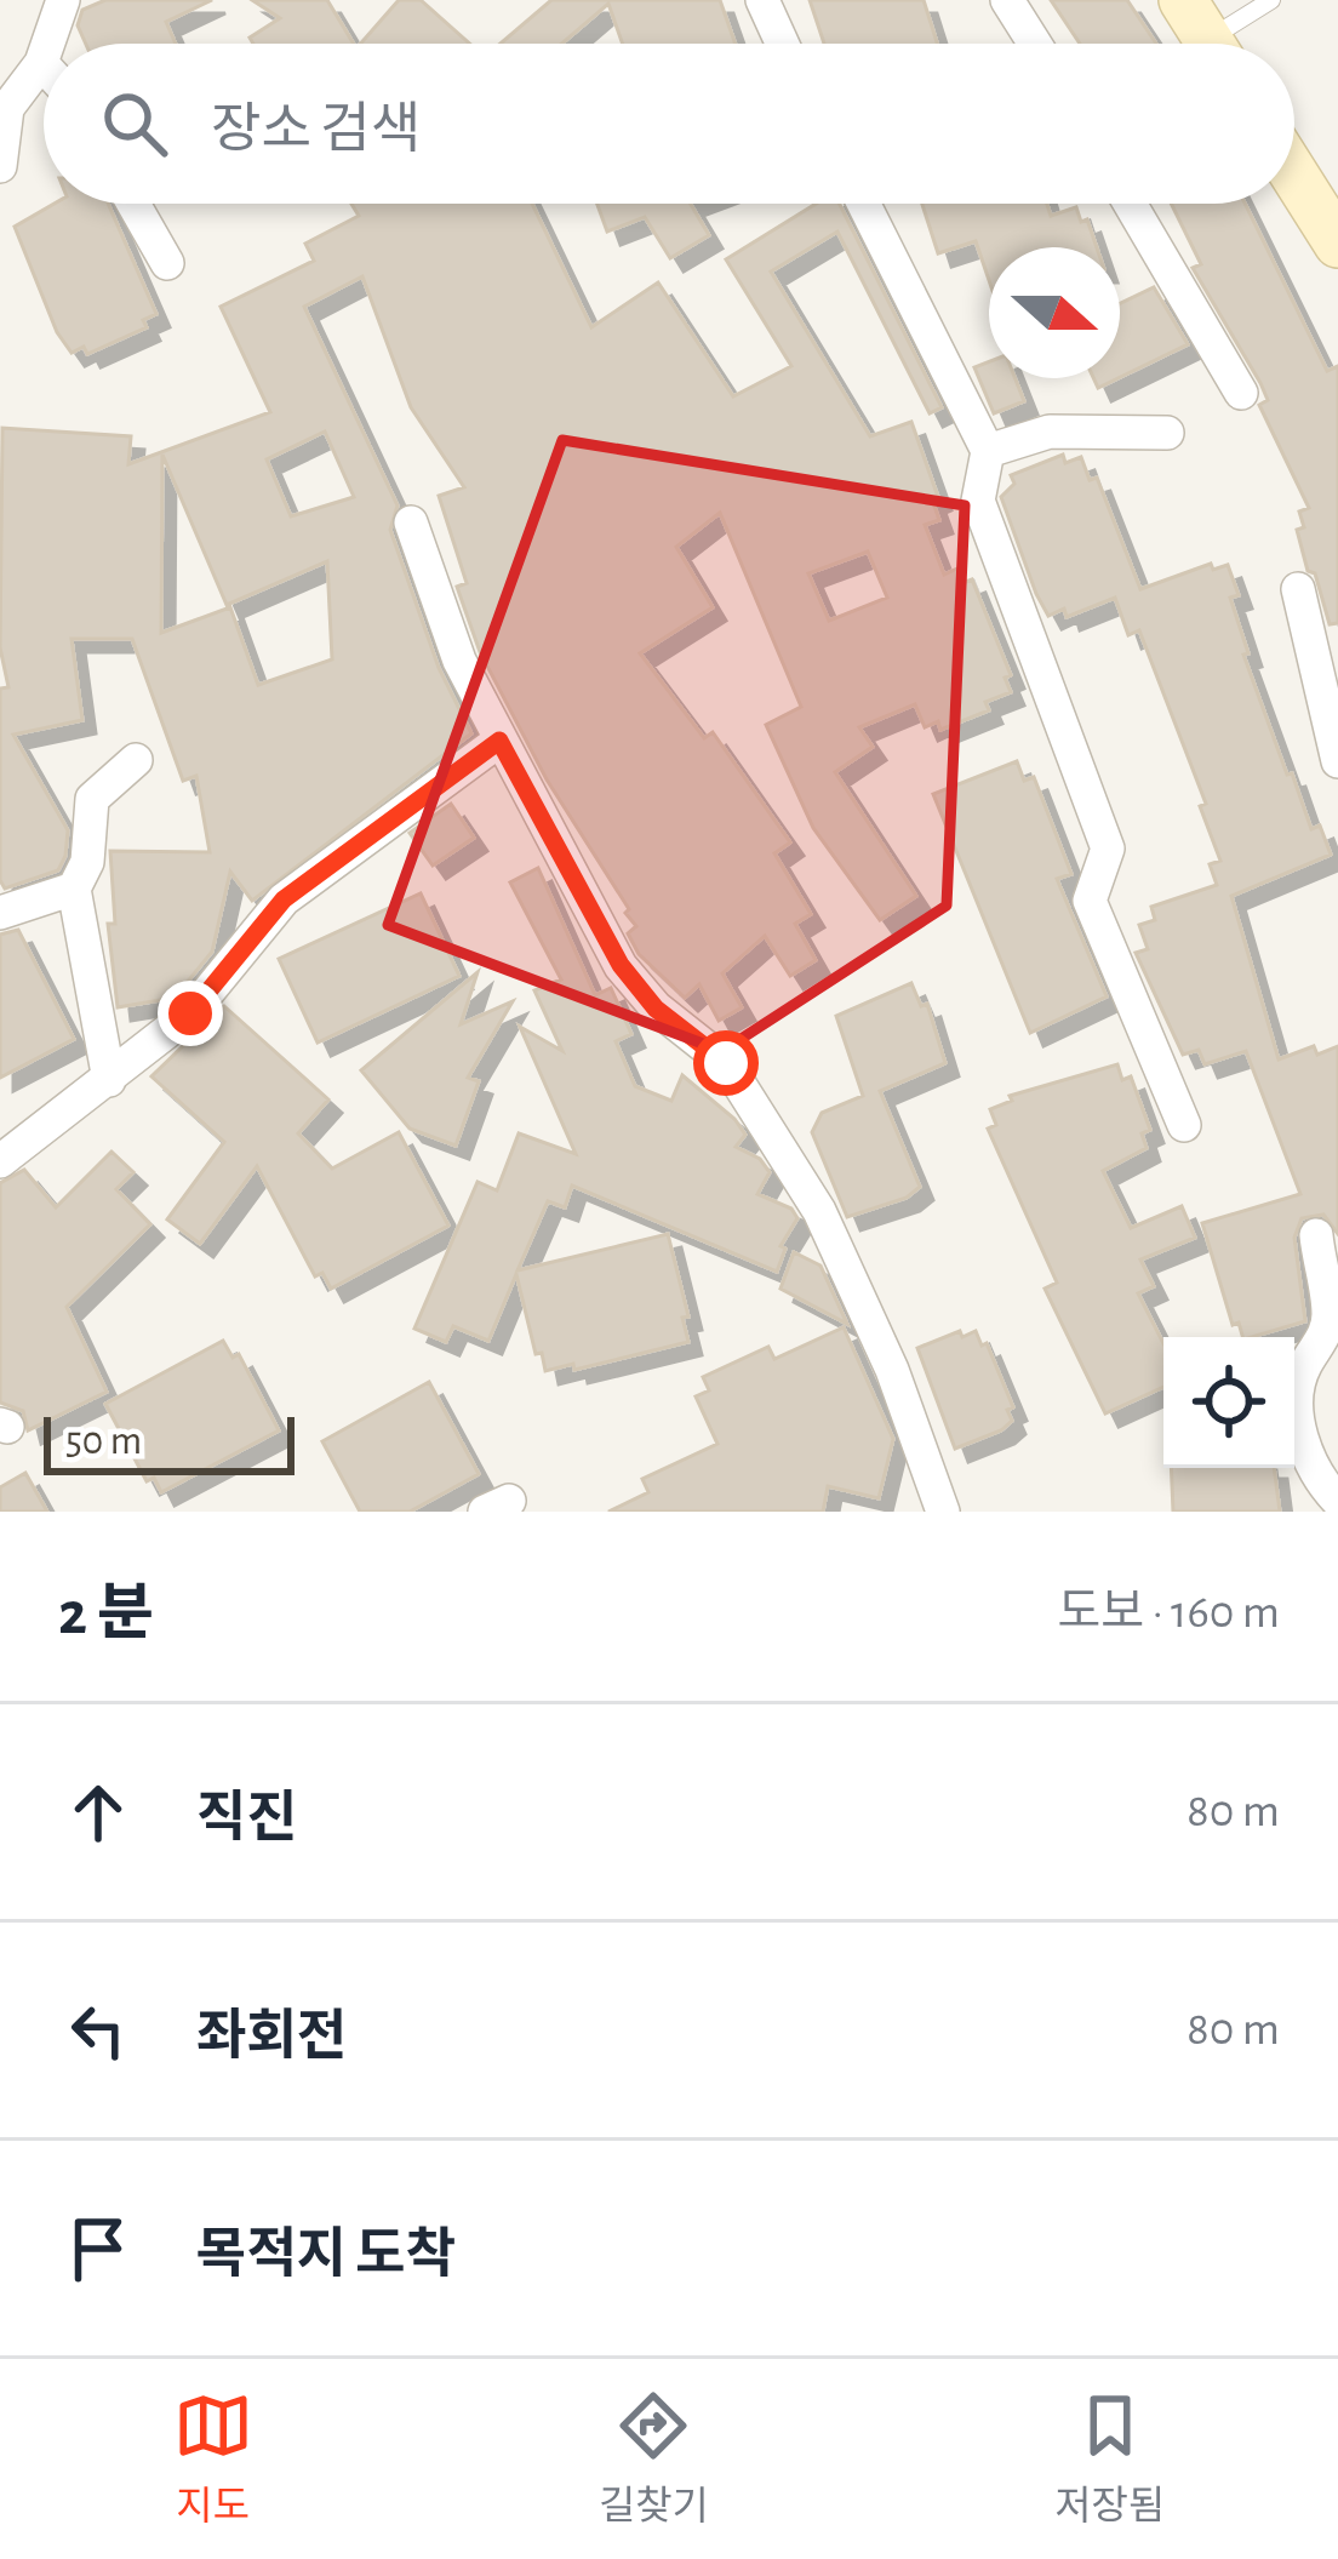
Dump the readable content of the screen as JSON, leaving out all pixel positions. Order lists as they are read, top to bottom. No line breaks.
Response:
{"scale_bar":"50 m","north":"right","page":{"search":"장소 검색","scale":"50 m","heading":["2 분","도보 · 160 m"],"list":[["직진","80 m"],["좌회전","80 m"],"목적지 도착"],"nav":["지도","길찾기","저장됨"]}}
